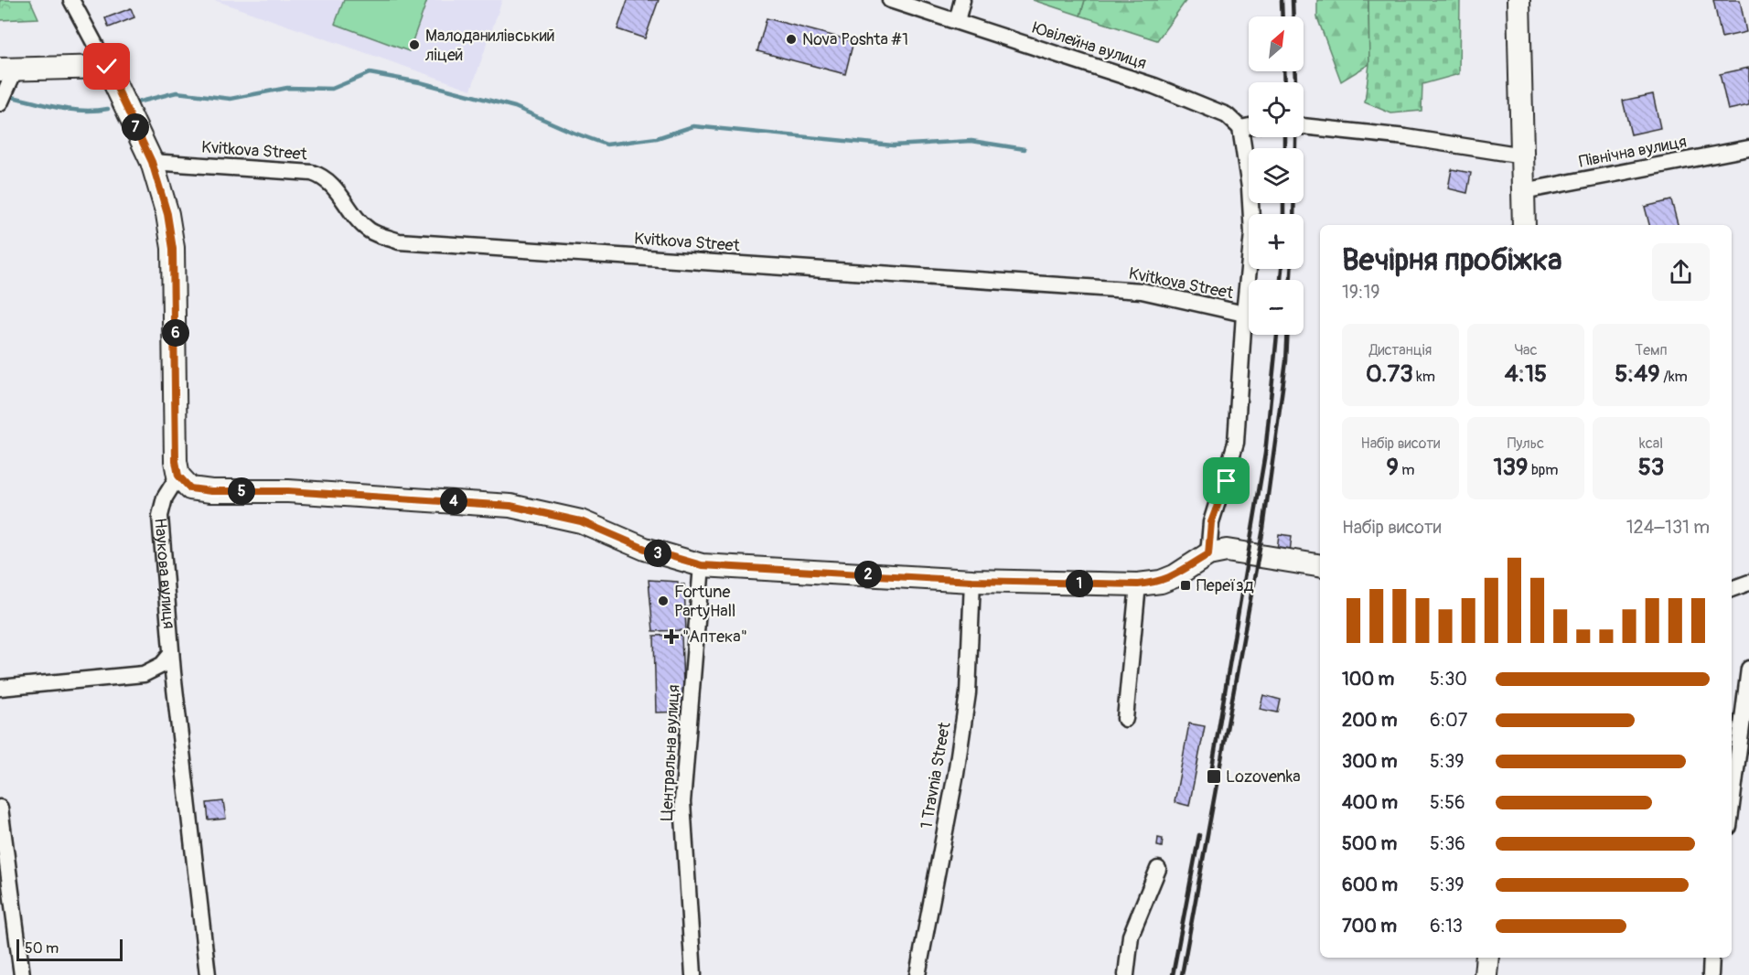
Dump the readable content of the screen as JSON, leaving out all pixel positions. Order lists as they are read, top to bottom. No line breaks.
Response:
{"streets":{"street":["Ювілейна вулиця","Kvitkova Street","Північна вулиця","Наукова вулиця","Центральна вулиця","1 Travnia Street"]},"places":{"other":["Nova Poshta #1","Малоданилівський ліцей","Fortune PartyHall"],"transit":["Переїзд","Lozovenka"],"health":["\"Аптека\""]},"scale_bar":"50 m","north":"top right","page":{"map_buttons":["+","−"],"pins":["7","6","5","4","3","2","1"],"heading":["Вечірня пробіжка","19:19"],"stats":[["Дистанція","0.73 km"],["Час","4:15"],["Темп","5:49 /km"],["Набір висоти","9 m"],["Пульс","139 bpm"],["kcal","53"]],"chart":["Набір висоти","124–131 m"],"list":[{"name":"100 m","note":"5:30"},{"name":"200 m","note":"6:07"},{"name":"300 m","note":"5:39"},{"name":"400 m","note":"5:56"},{"name":"500 m","note":"5:36"},{"name":"600 m","note":"5:39"},{"name":"700 m","note":"6:13"}],"scale":"50 m"}}
